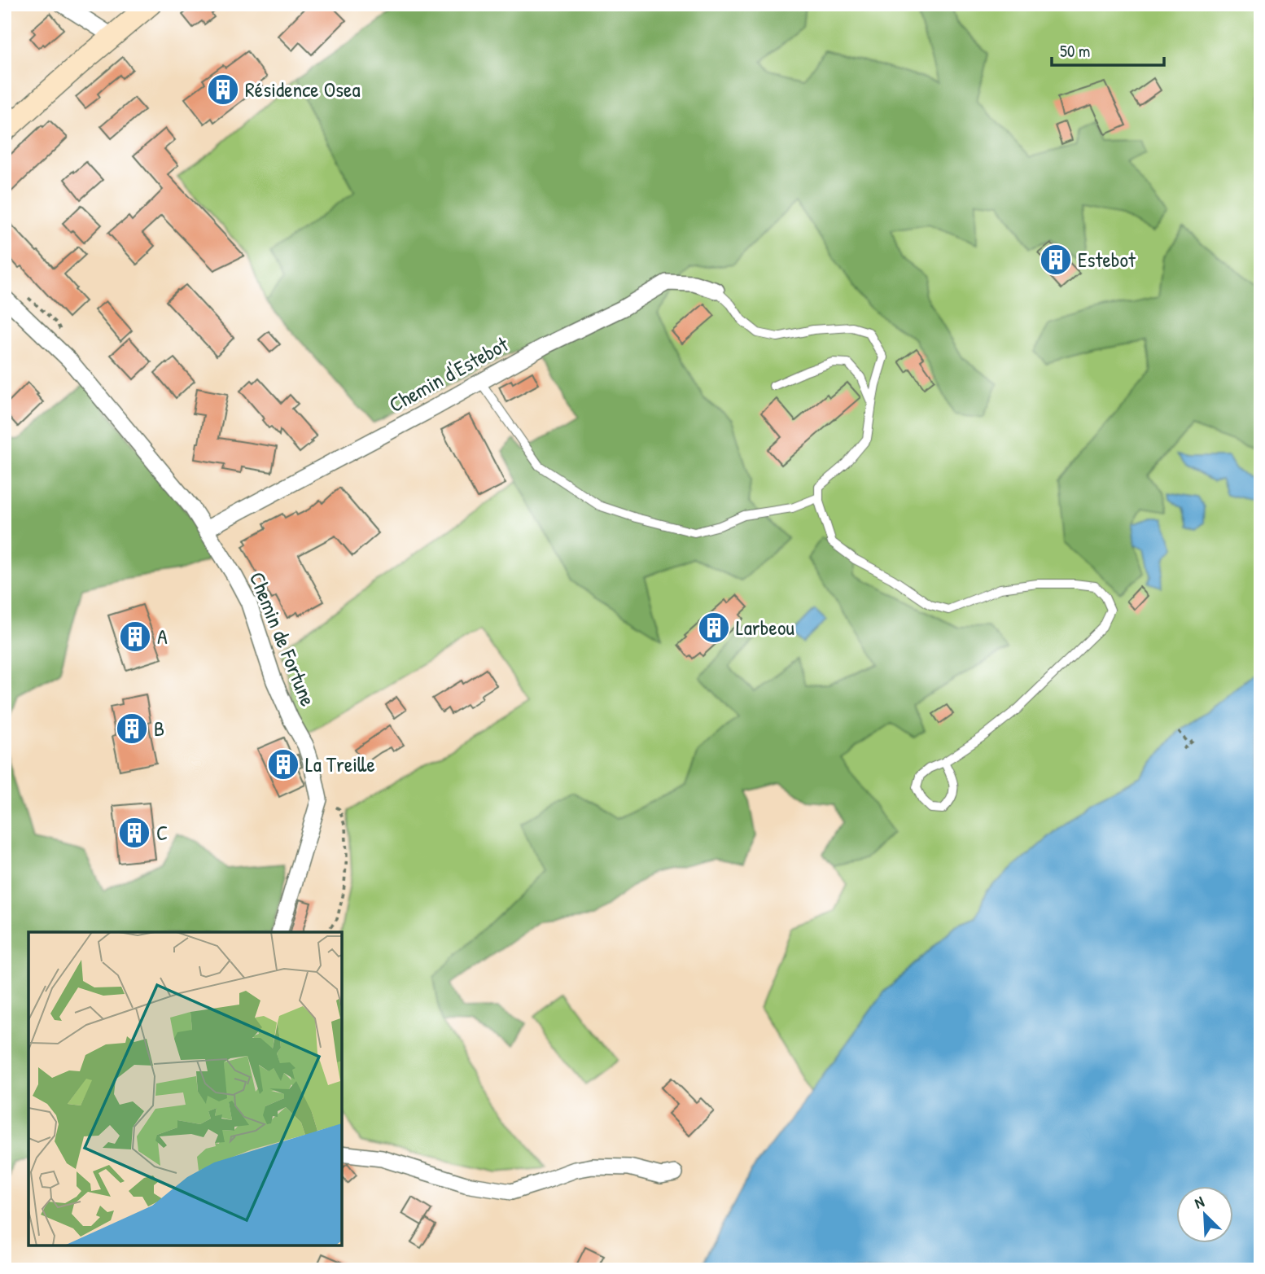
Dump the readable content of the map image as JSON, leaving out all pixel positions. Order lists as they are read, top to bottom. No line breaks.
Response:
{"streets":{"street":["Chemin d'Estebot","Chemin de Fortune"]},"crossings":[["Chemin d'Estebot","Chemin de Fortune"]],"places":{"building":["Résidence Osea","Estebot","Larbeou","A","B","La Treille","C"]},"scale_bar":"50 m","north":"top left"}
